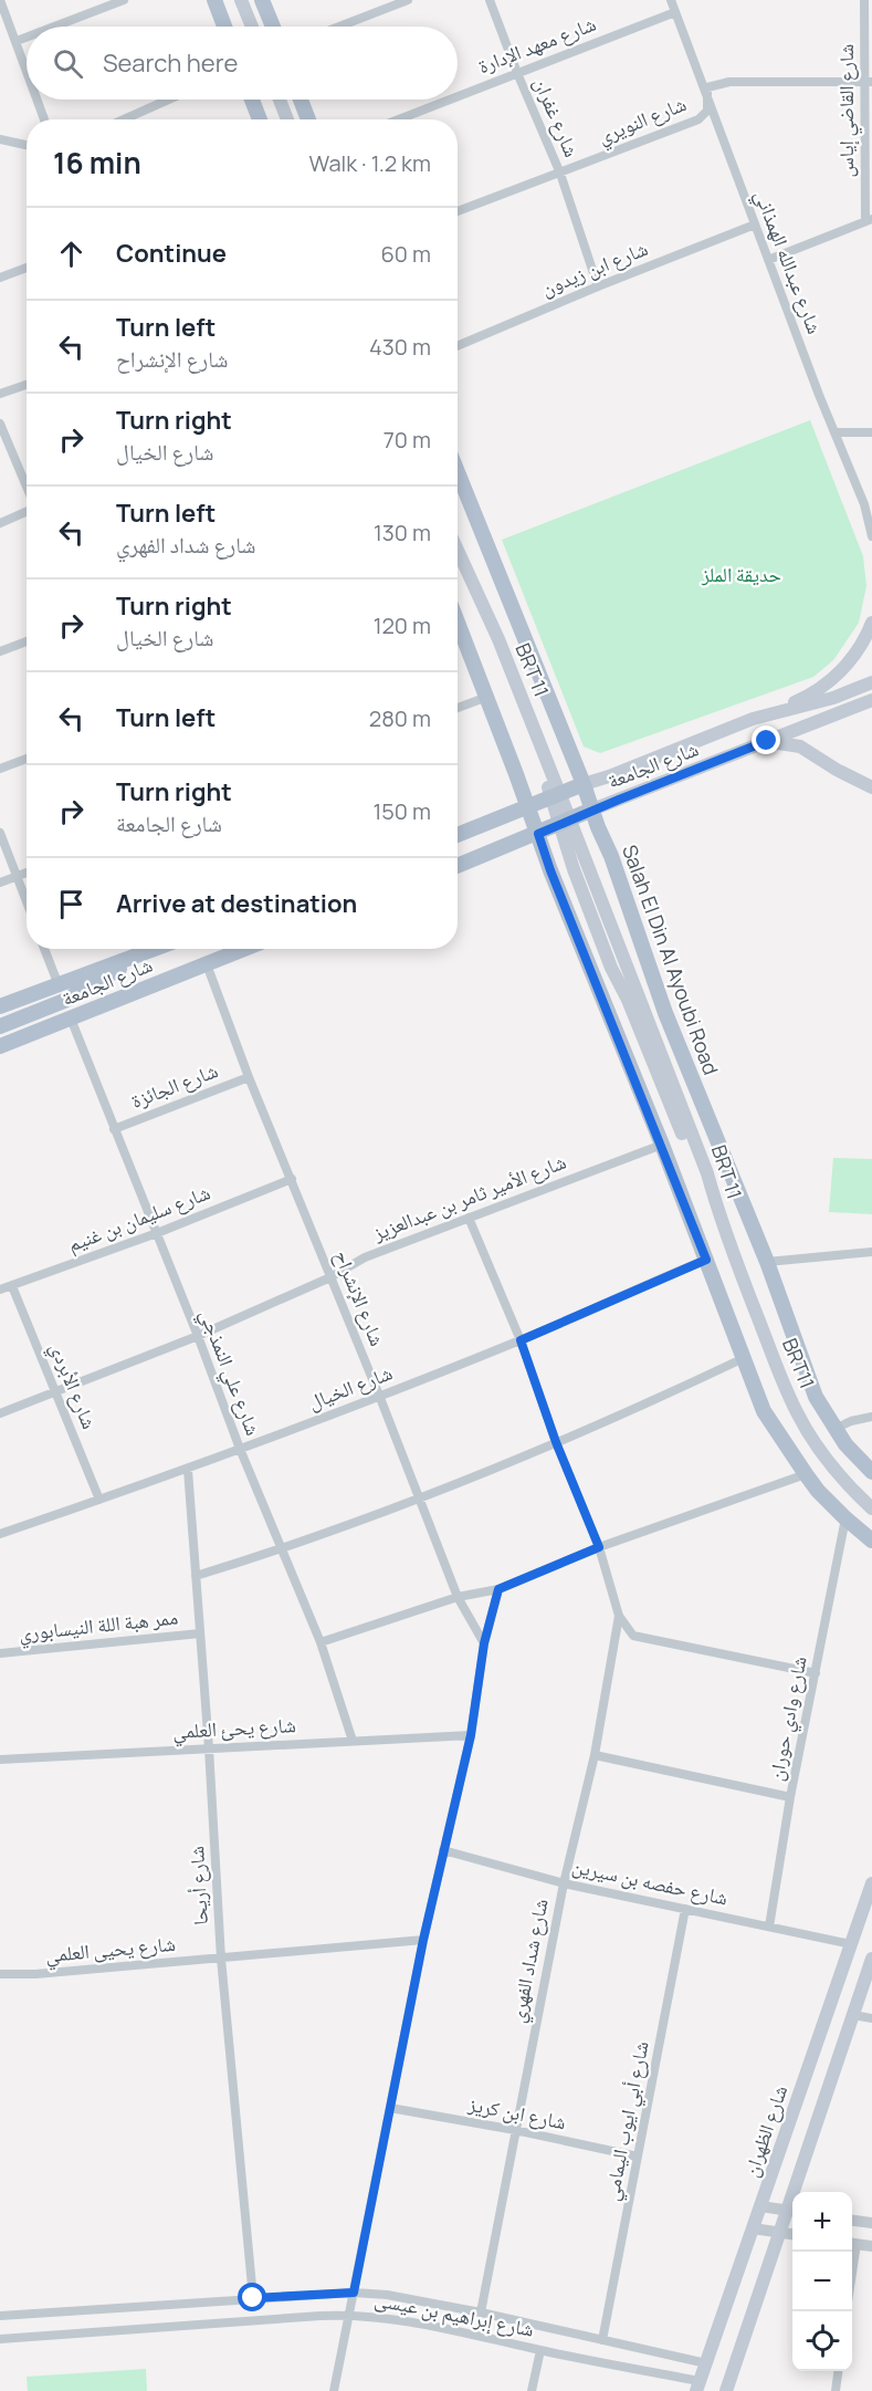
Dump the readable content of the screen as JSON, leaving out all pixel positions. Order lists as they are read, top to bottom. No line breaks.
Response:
{"streets":{"main road":["BRT 11","شارع الجامعة","Salah El Din Al Ayoubi Road","BRT11","شارع الظهران"],"street":["شارع معهد الإدارة","شارع القاضي إياس","شارع غفران","شارع النويري","شارع عبدالله الهمذاني","شارع ابن زيدون","شارع الجائزة","شارع الأمير ثامر بن عبدالعزيز","شارع سليمان بن غنيم","شارع الإنشراح","شارع علي النمذجي","شارع الأبردي","شارع الخيال","ممر هبة اللة النيسابوري","شارع وادي حوران","شارع يحئ العلمي","شارع حفصه بن سيرين","شارع أريحا","شارع يحيى العلمي","شارع شداد الفهري","شارع ابن كريز","شارع أبي ايوب اليمامي","شارع إبراهيم بن عيسى"]},"crossings":[["شارع معهد الإدارة","شارع غفران"],["شارع معهد الإدارة","شارع عبدالله الهمذاني"],["شارع القاضي إياس","شارع النويري"],["شارع غفران","شارع النويري"],["شارع غفران","شارع ابن زيدون"],["شارع النويري","شارع عبدالله الهمذاني"],["شارع عبدالله الهمذاني","شارع ابن زيدون"],["BRT 11","شارع الجامعة"],["BRT 11","BRT11"],["شارع الجامعة","Salah El Din Al Ayoubi Road"],["شارع الجامعة","شارع الإنشراح"],["شارع الجامعة","شارع علي النمذجي"],["شارع الجائزة","شارع الإنشراح"],["شارع الجائزة","شارع علي النمذجي"],["شارع الأمير ثامر بن عبدالعزيز","شارع الإنشراح"],["شارع الأمير ثامر بن عبدالعزيز","شارع علي النمذجي"],["شارع الأمير ثامر بن عبدالعزيز","شارع الأبردي"],["شارع الأمير ثامر بن عبدالعزيز","شارع شداد الفهري"],["شارع سليمان بن غنيم","شارع الإنشراح"],["شارع سليمان بن غنيم","شارع علي النمذجي"],["شارع سليمان بن غنيم","شارع الأبردي"],["شارع الإنشراح","شارع الخيال"],["شارع علي النمذجي","شارع الخيال"],["شارع علي النمذجي","شارع يحئ العلمي"],["شارع الأبردي","شارع الخيال"],["شارع الخيال","شارع أريحا"],["شارع الخيال","شارع شداد الفهري"],["ممر هبة اللة النيسابوري","شارع أريحا"],["شارع وادي حوران","شارع حفصه بن سيرين"],["شارع وادي حوران","شارع شداد الفهري"],["شارع يحئ العلمي","شارع أريحا"],["شارع حفصه بن سيرين","شارع شداد الفهري"],["شارع حفصه بن سيرين","شارع أبي ايوب اليمامي"],["شارع حفصه بن سيرين","شارع الظهران"],["شارع أريحا","شارع يحيى العلمي"],["شارع شداد الفهري","شارع ابن كريز"],["شارع ابن كريز","شارع أبي ايوب اليمامي"],["شارع الظهران","شارع إبراهيم بن عيسى"]],"parks":["حديقة الملز"],"page":{"search":"Search here","heading":["16 min","Walk · 1.2 km"],"list":[["Continue","60 m"],["Turn left","شارع الإنشراح","430 m"],["Turn right","شارع الخيال","70 m"],["Turn left","شارع شداد الفهري","130 m"],["Turn right","شارع الخيال","120 m"],["Turn left","280 m"],["Turn right","شارع الجامعة","150 m"],"Arrive at destination"],"map_buttons":["+","−"]}}
